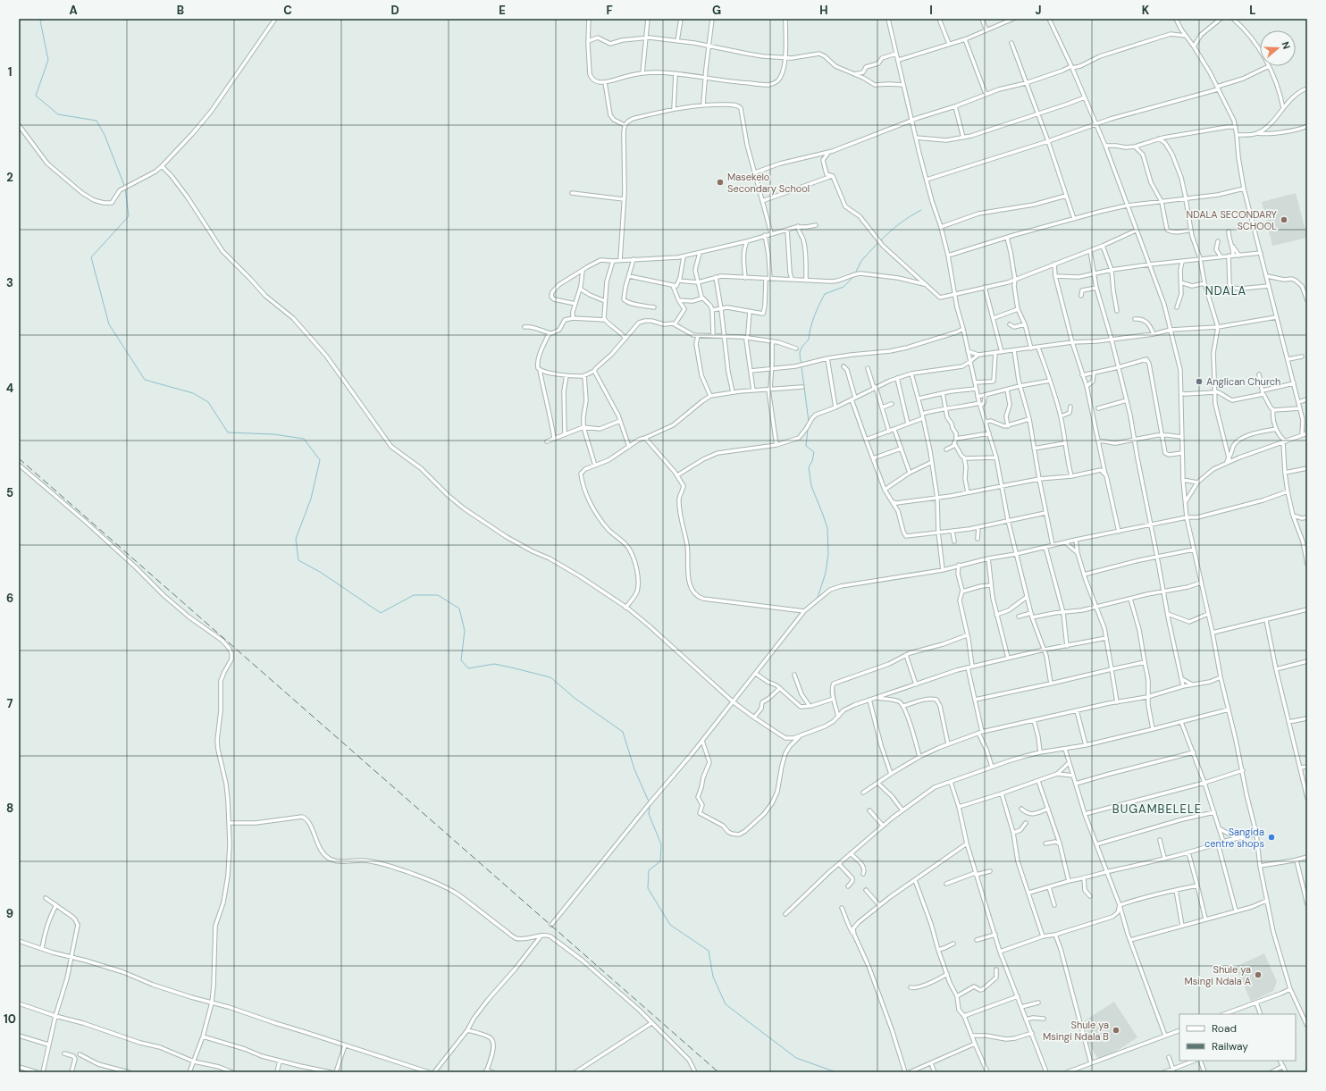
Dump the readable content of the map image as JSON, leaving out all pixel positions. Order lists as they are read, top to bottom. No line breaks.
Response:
{"districts":["NDALA","BUGAMBELELE"],"places":["Masekelo Secondary School","NDALA SECONDARY SCHOOL","Anglican Church","Sangida centre shops","Shule ya Msingi Ndala A","Shule ya Msingi Ndala B"],"legend":["Road","Railway"],"north":"right","grid":{"columns":["A","B","C","D","E","F","G","H","I","J","K","L"],"rows":["1","2","3","4","5","6","7","8","9","10"]}}
